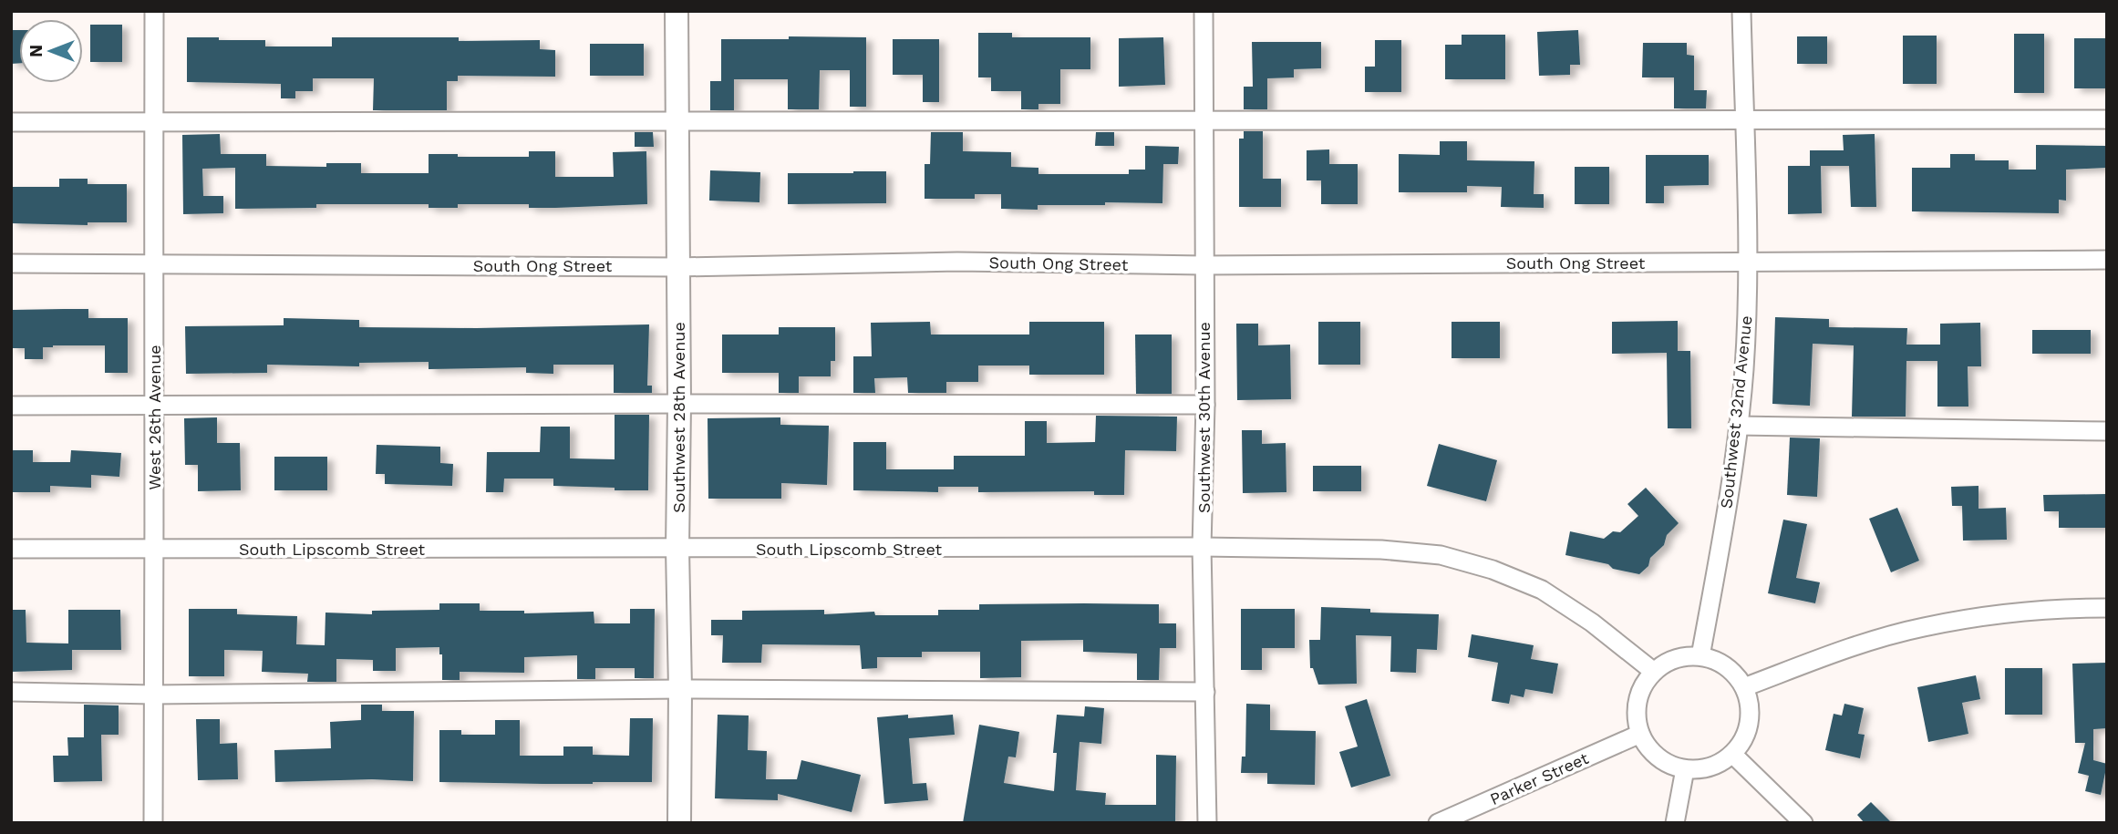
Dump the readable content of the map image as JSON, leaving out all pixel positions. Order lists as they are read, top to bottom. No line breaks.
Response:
{"streets":{"main road":["Southwest 28th Avenue"],"street":["South Ong Street","Southwest 32nd Avenue","West 26th Avenue","Southwest 30th Avenue","South Lipscomb Street","Parker Street"]},"crossings":[["South Ong Street","Southwest 32nd Avenue"],["South Ong Street","West 26th Avenue"],["South Ong Street","Southwest 28th Avenue"],["South Ong Street","Southwest 30th Avenue"],["Southwest 32nd Avenue","South Lipscomb Street"],["Southwest 32nd Avenue","Parker Street"],["West 26th Avenue","South Lipscomb Street"],["Southwest 28th Avenue","South Lipscomb Street"],["Southwest 30th Avenue","South Lipscomb Street"],["South Lipscomb Street","Parker Street"]],"north":"left"}
